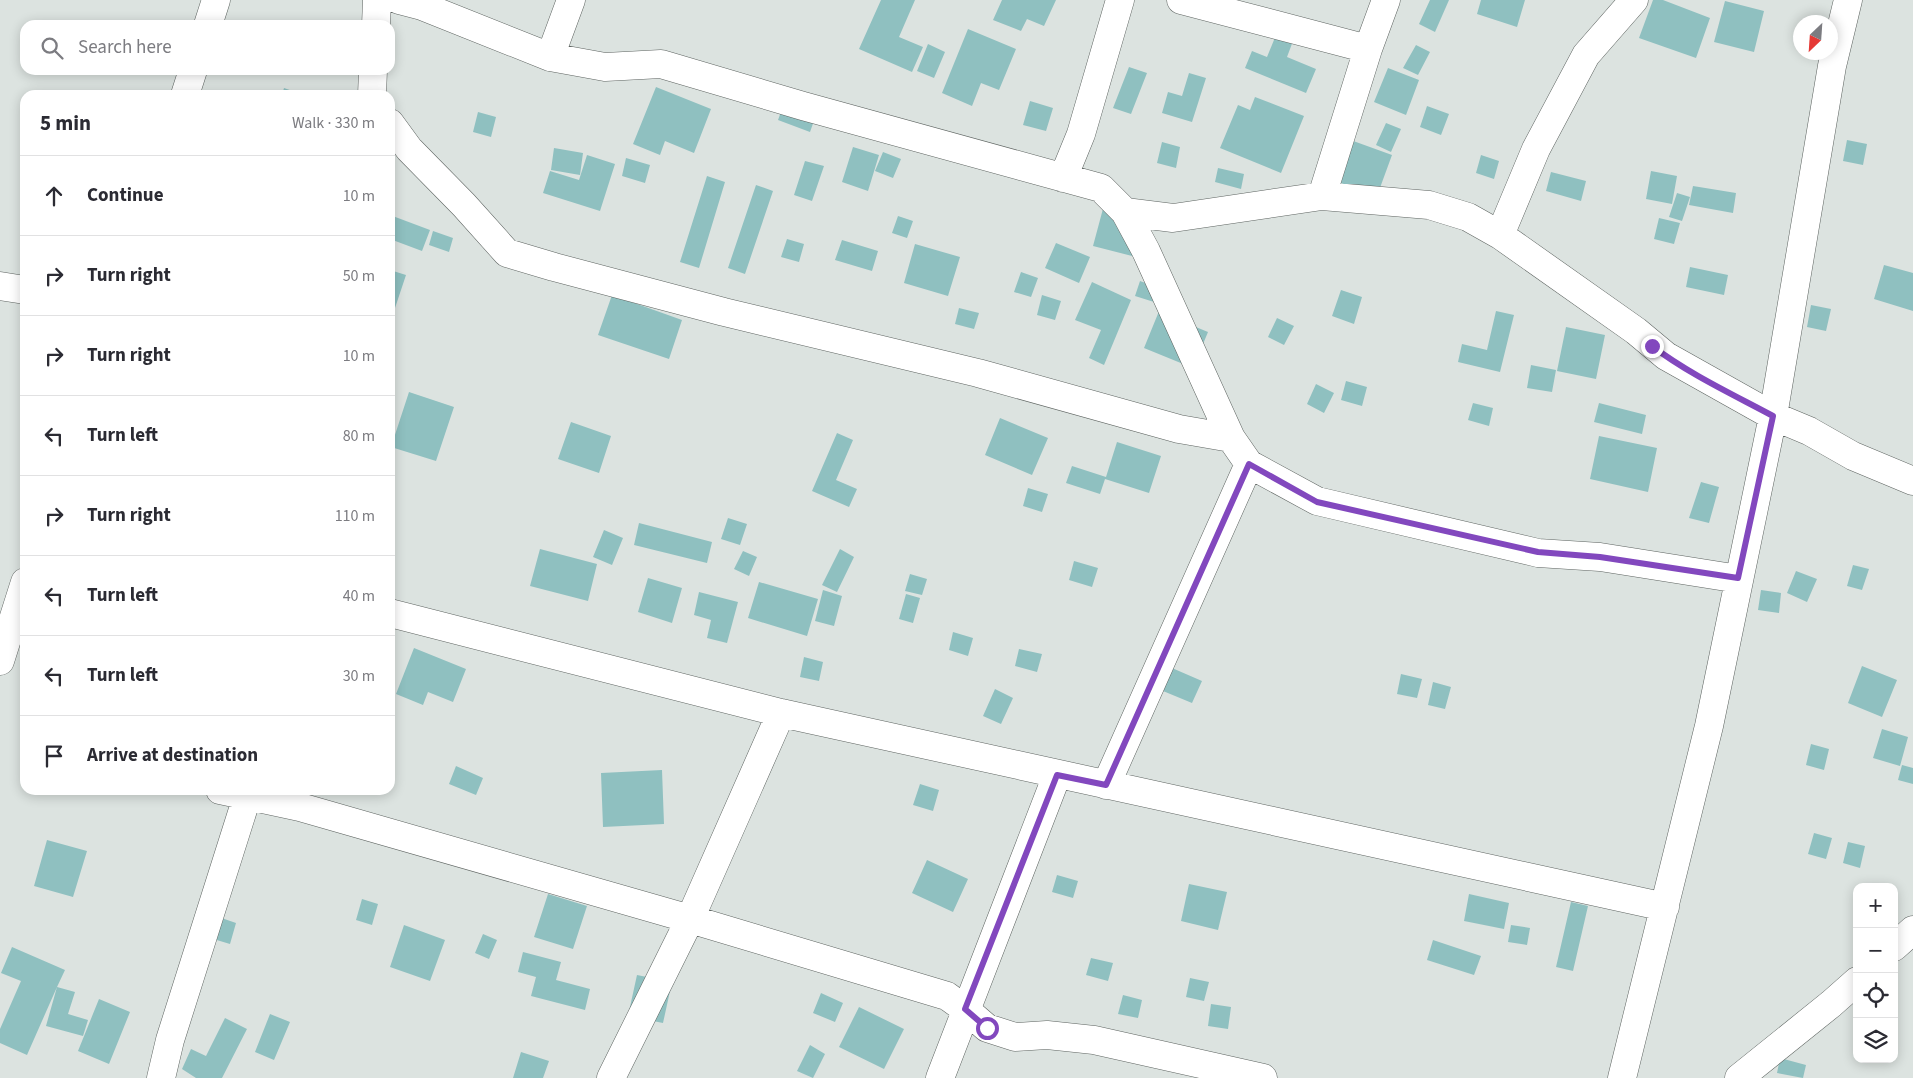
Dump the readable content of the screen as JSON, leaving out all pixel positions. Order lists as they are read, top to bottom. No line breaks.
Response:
{"north":"bottom left","page":{"search":"Search here","heading":["5 min","Walk · 330 m"],"list":[["Continue","10 m"],["Turn right","50 m"],["Turn right","10 m"],["Turn left","80 m"],["Turn right","110 m"],["Turn left","40 m"],["Turn left","30 m"],"Arrive at destination"],"map_buttons":["+","−"]}}
